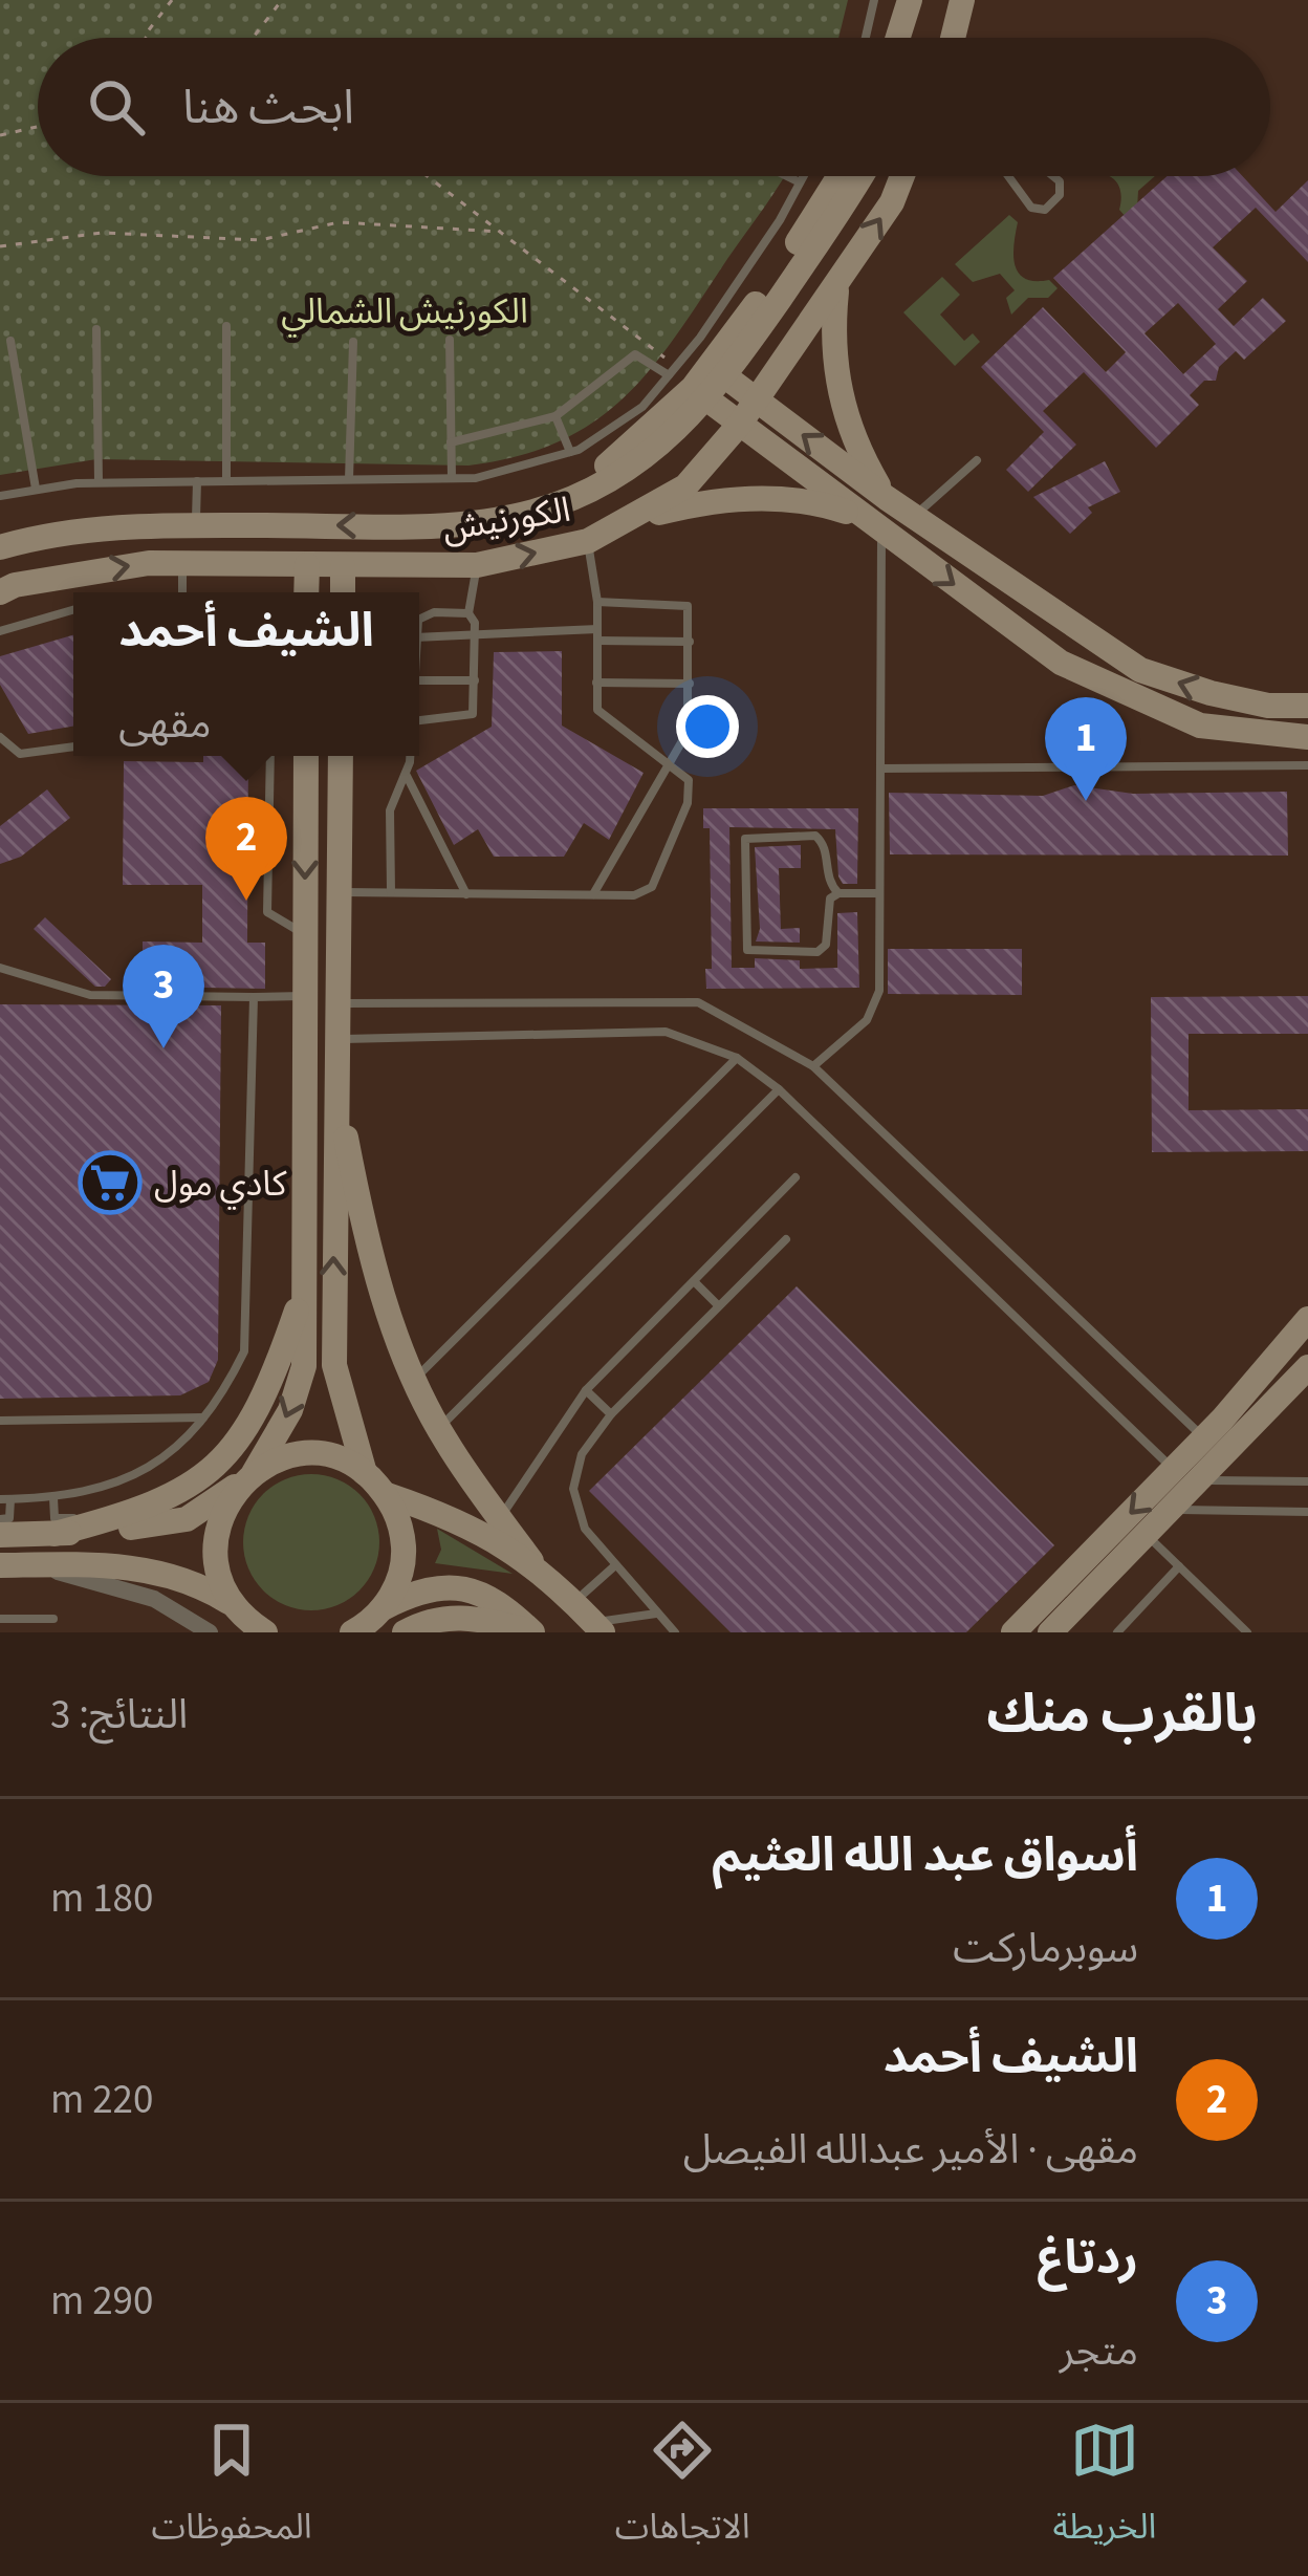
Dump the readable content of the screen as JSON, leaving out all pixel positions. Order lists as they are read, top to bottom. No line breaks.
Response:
{"streets":{"street":["الكورنيش"]},"parks":["الكورنيش الشمالي"],"places":{"supermarket":["كادي مول"]},"page":{"search":"ابحث هنا","popup":["الشيف أحمد","مقهى"],"pins":["1","2","3"],"heading":["بالقرب منك","النتائج: 3"],"list":[{"mark":"1","name":"أسواق عبد الله العثيم","note":"سوبرماركت","value":"180 m"},{"mark":"2","name":"الشيف أحمد","note":"مقهى · الأمير عبدالله الفيصل","value":"220 m"},{"mark":"3","name":"ردتاغ","note":"متجر","value":"290 m"}],"nav":["الخريطة","الاتجاهات","المحفوظات"]}}
